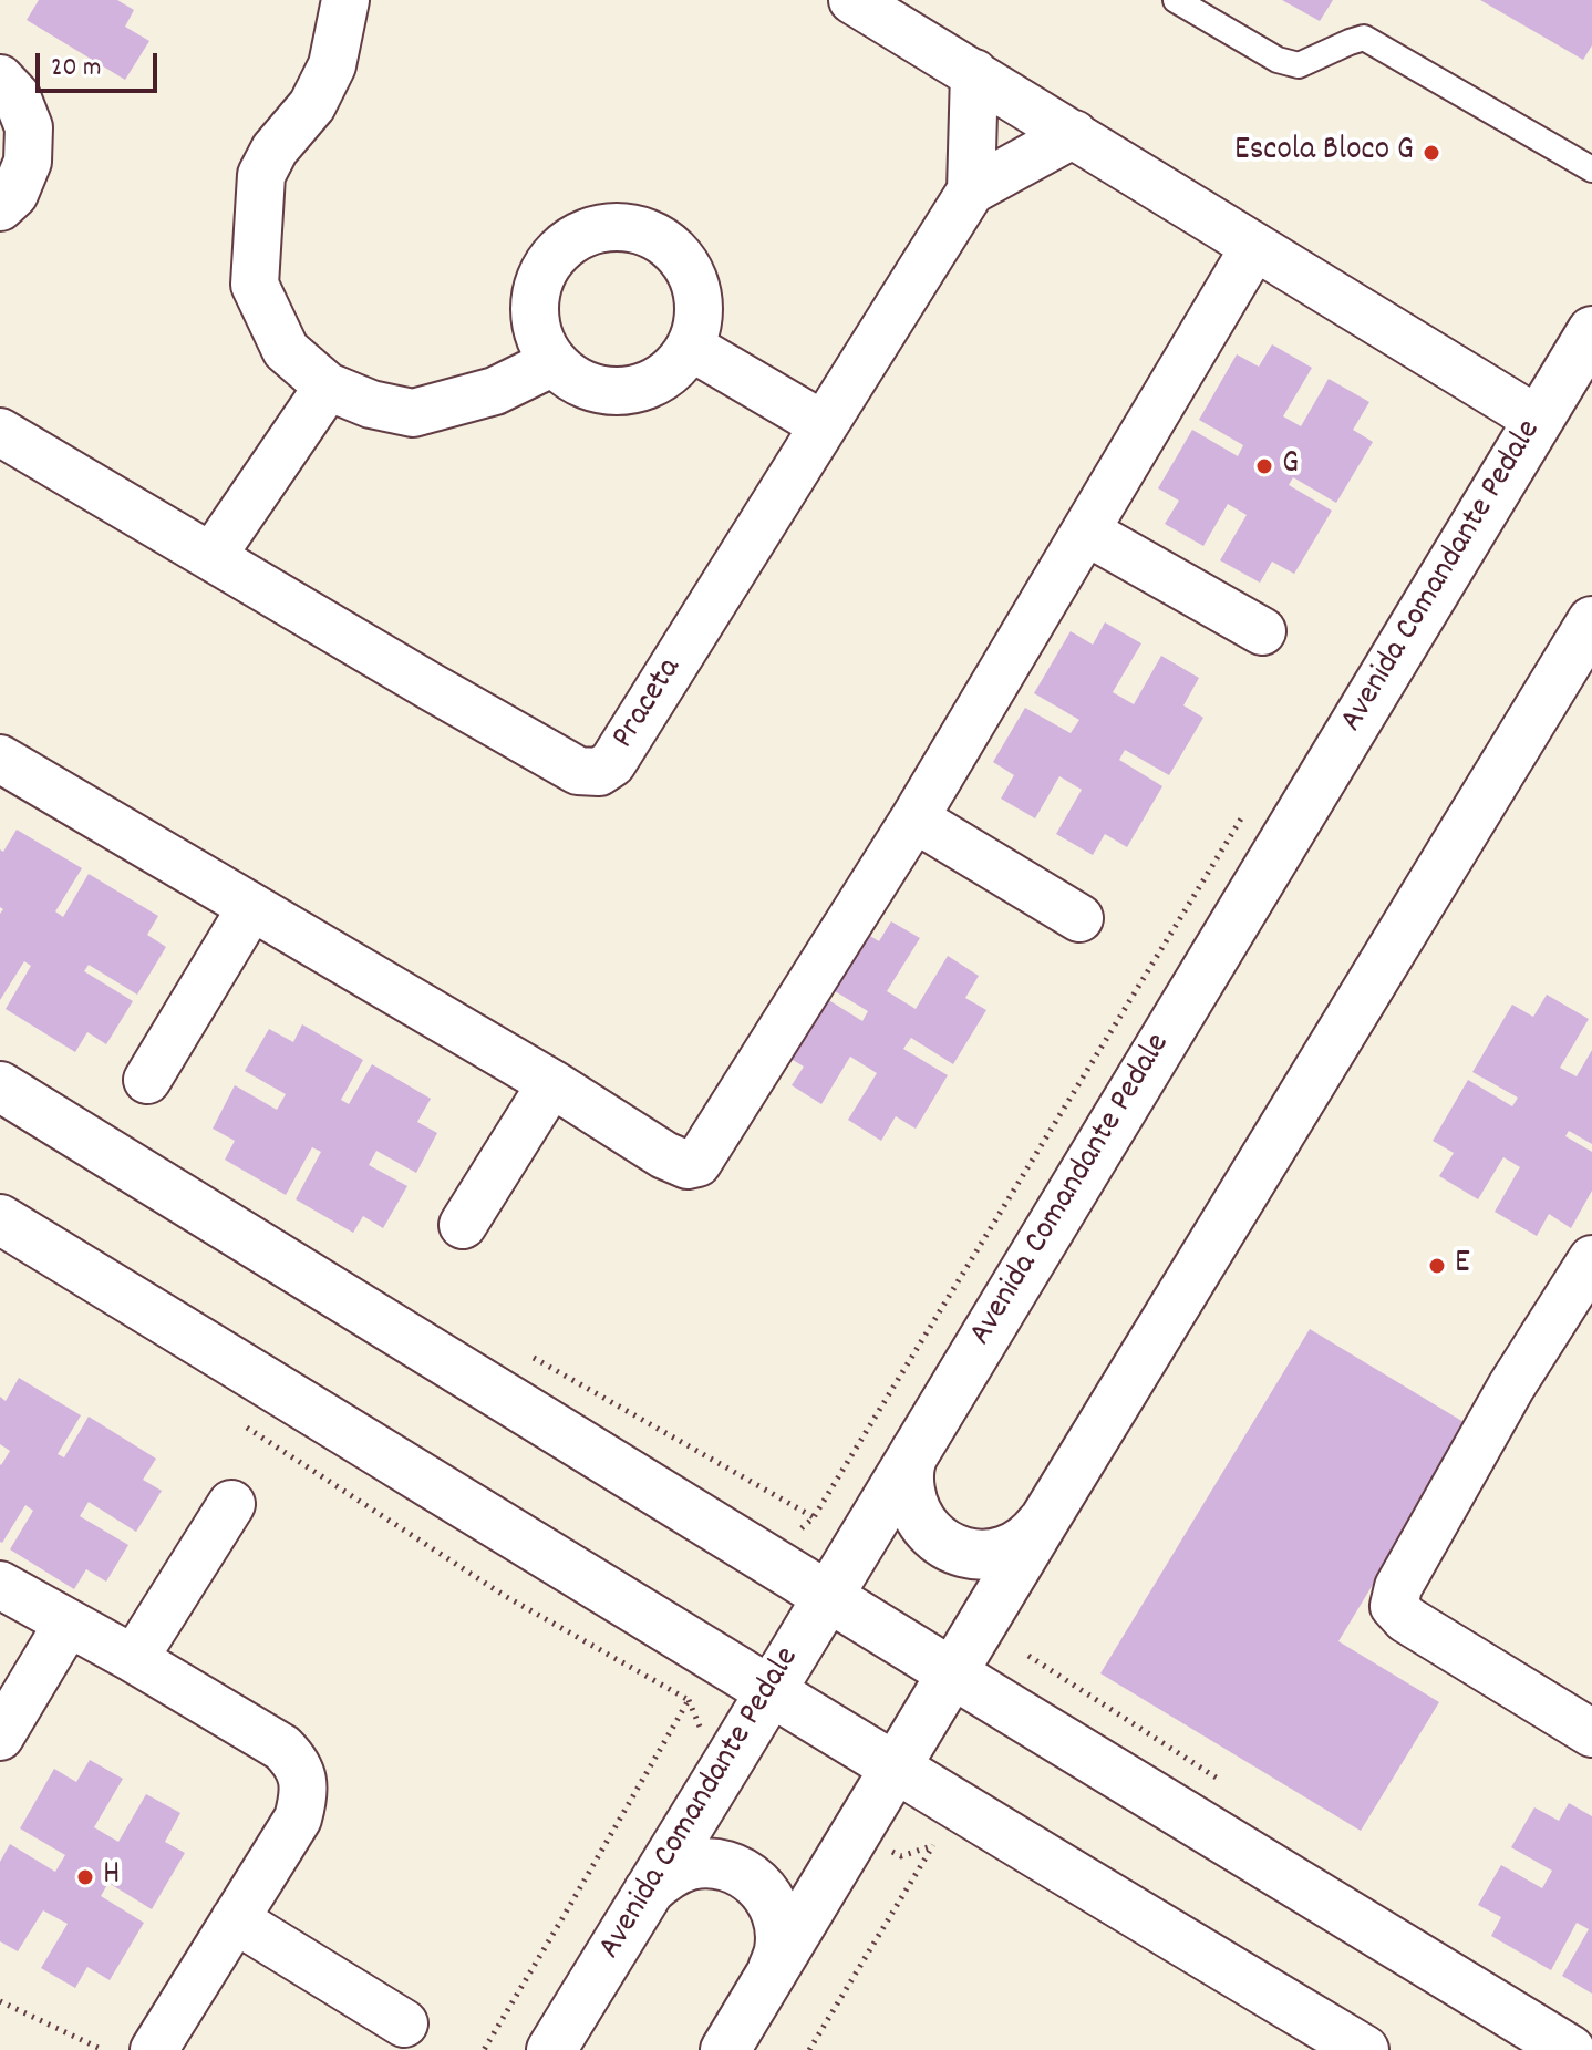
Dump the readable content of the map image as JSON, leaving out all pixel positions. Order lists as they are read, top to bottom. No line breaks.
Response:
{"streets":{"street":["Avenida Comandante Pedale","Praceta"]},"places":["Escola Bloco G","G","E","H"],"scale_bar":"20 m"}
